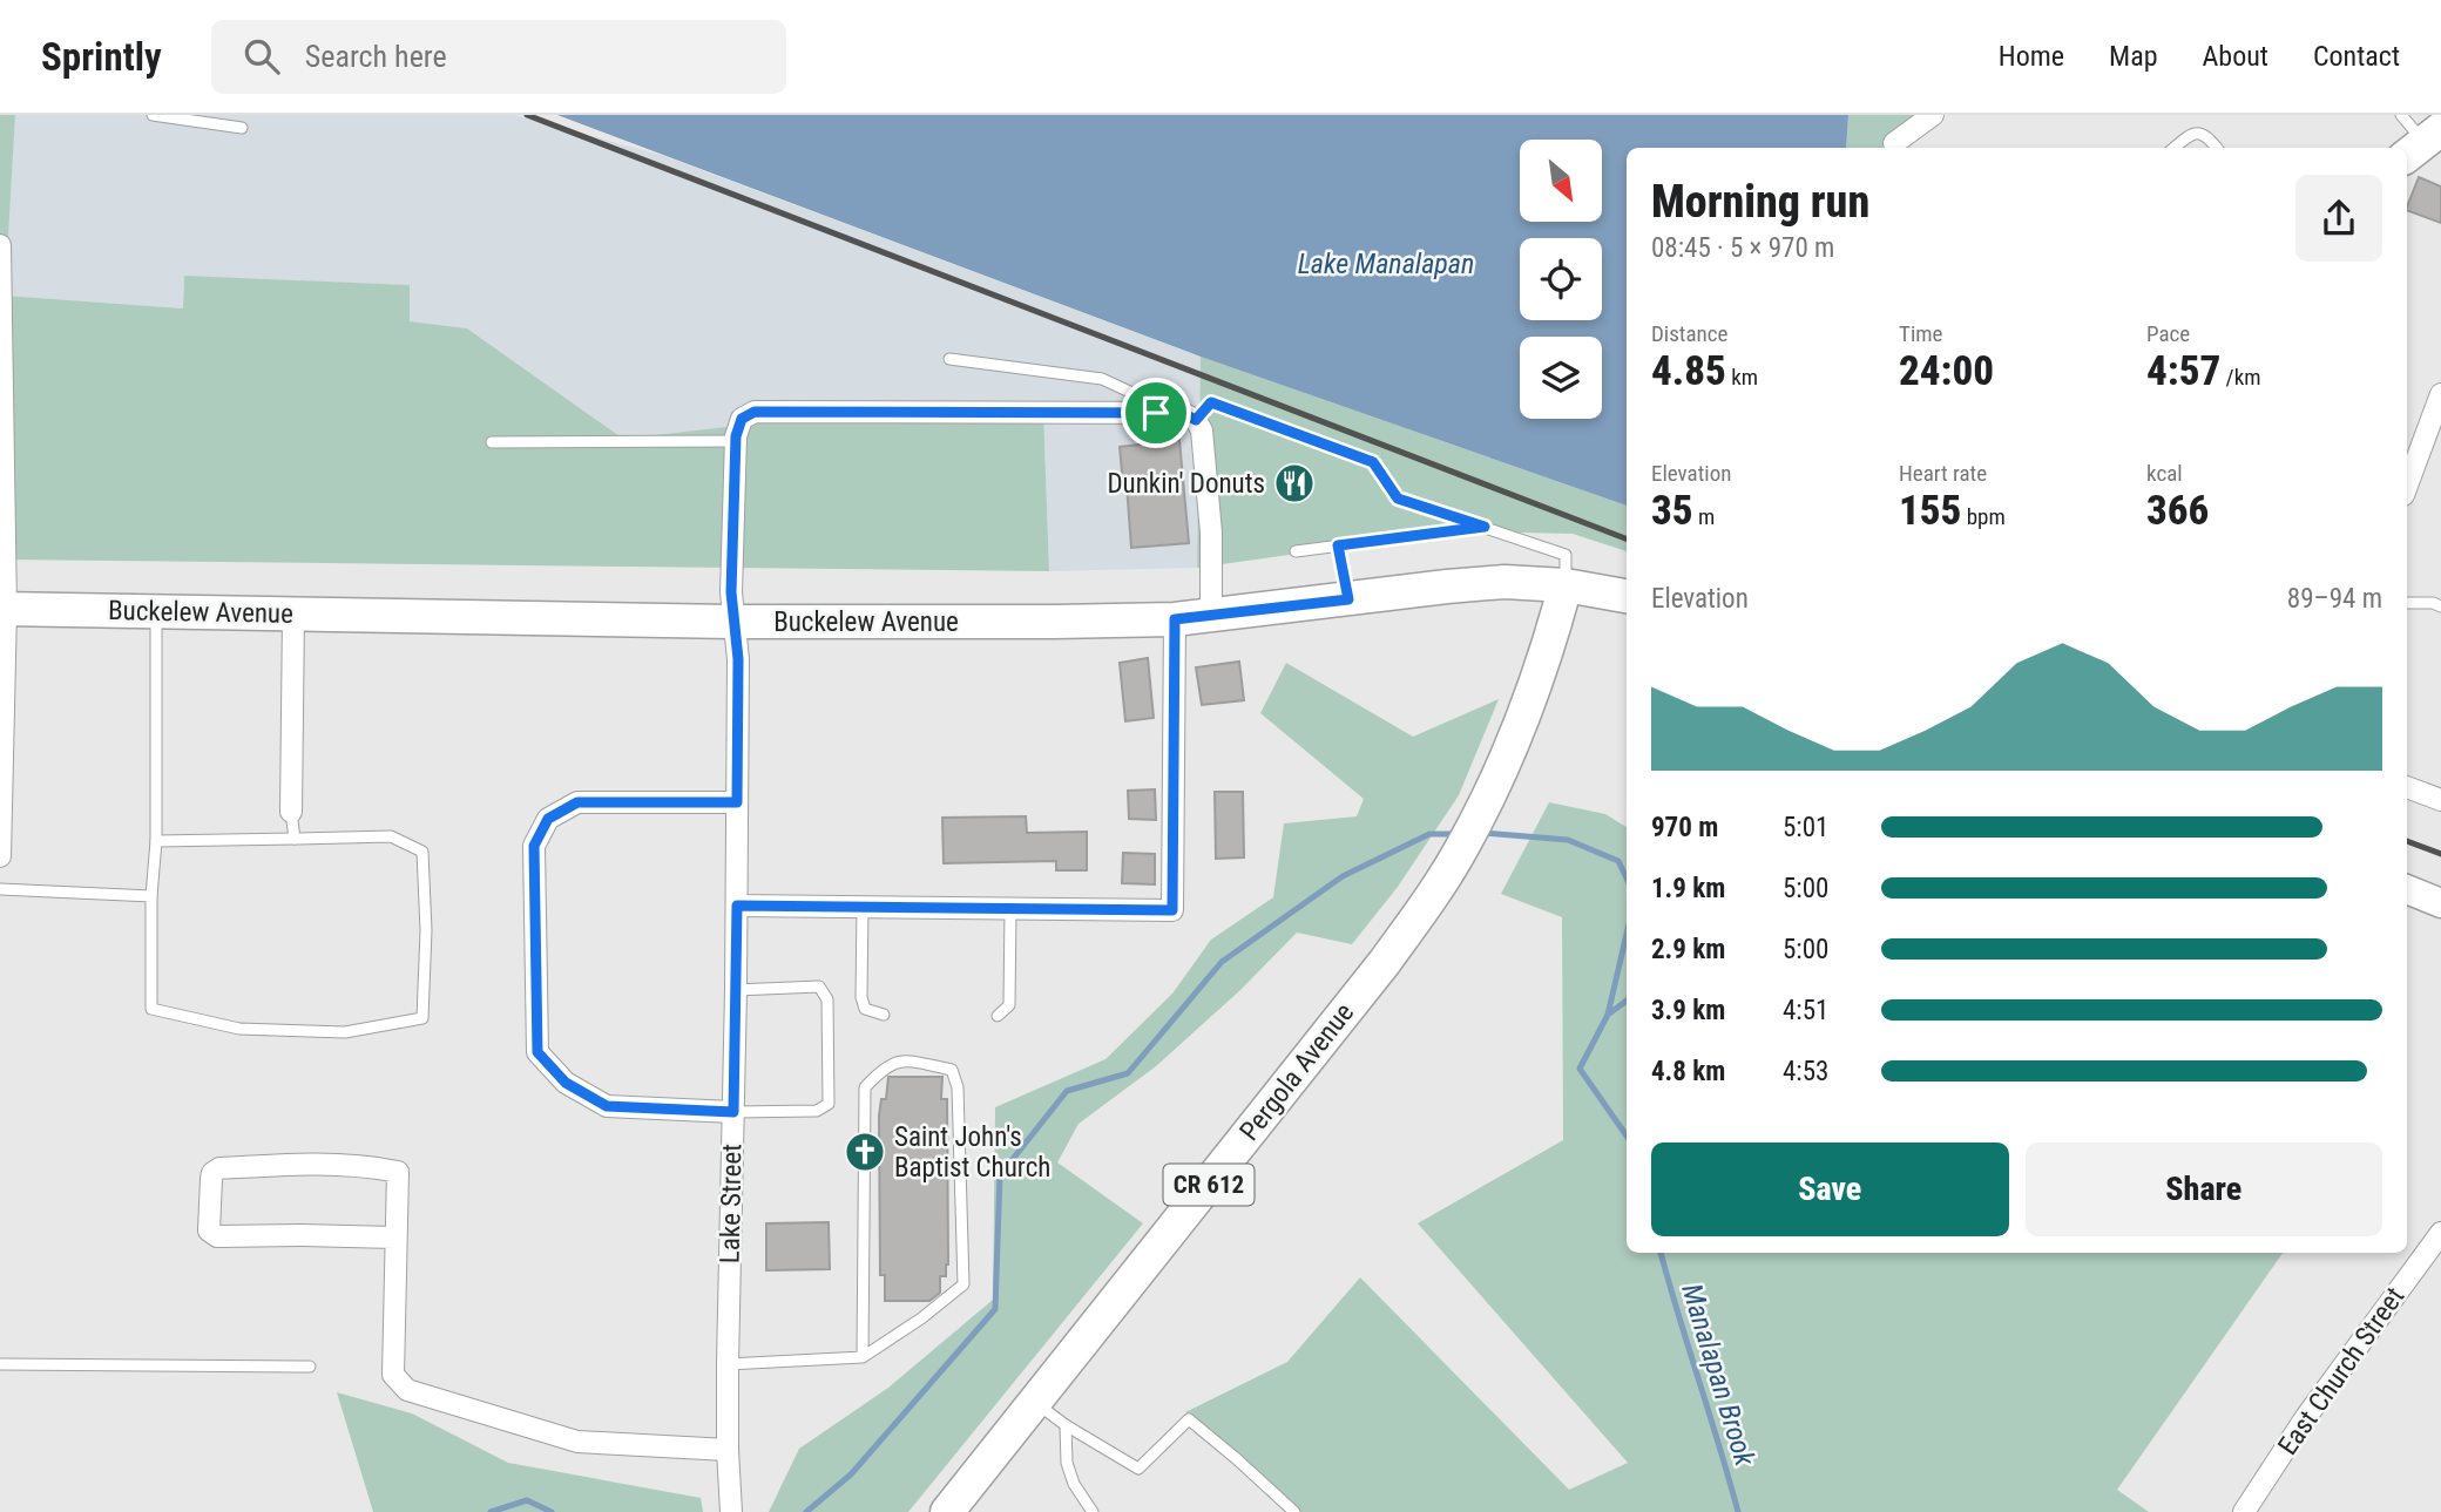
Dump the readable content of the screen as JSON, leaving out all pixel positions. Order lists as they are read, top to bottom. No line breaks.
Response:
{"streets":{"main road":["Buckelew Avenue","Pergola Avenue","CR 612"],"street":["Lake Street","East Church Street"]},"crossings":[["Buckelew Avenue","Pergola Avenue"],["Buckelew Avenue","Lake Street"]],"water":["Lake Manalapan","Manalapan Brook"],"places":{"restaurant":["Dunkin' Donuts"],"church":["Saint John's Baptist Church"]},"north":"bottom right","page":{"header":"Sprintly","search":"Search here","nav":["Home","Map","About","Contact"],"heading":["Morning run","08:45 · 5 × 970 m"],"stats":[["Distance","4.85 km"],["Time","24:00"],["Pace","4:57 /km"],["Elevation","35 m"],["Heart rate","155 bpm"],["kcal","366"]],"chart":["Elevation","89–94 m"],"list":[{"name":"970 m","note":"5:01"},{"name":"1.9 km","note":"5:00"},{"name":"2.9 km","note":"5:00"},{"name":"3.9 km","note":"4:51"},{"name":"4.8 km","note":"4:53"}],"buttons":["Save","Share"]}}
